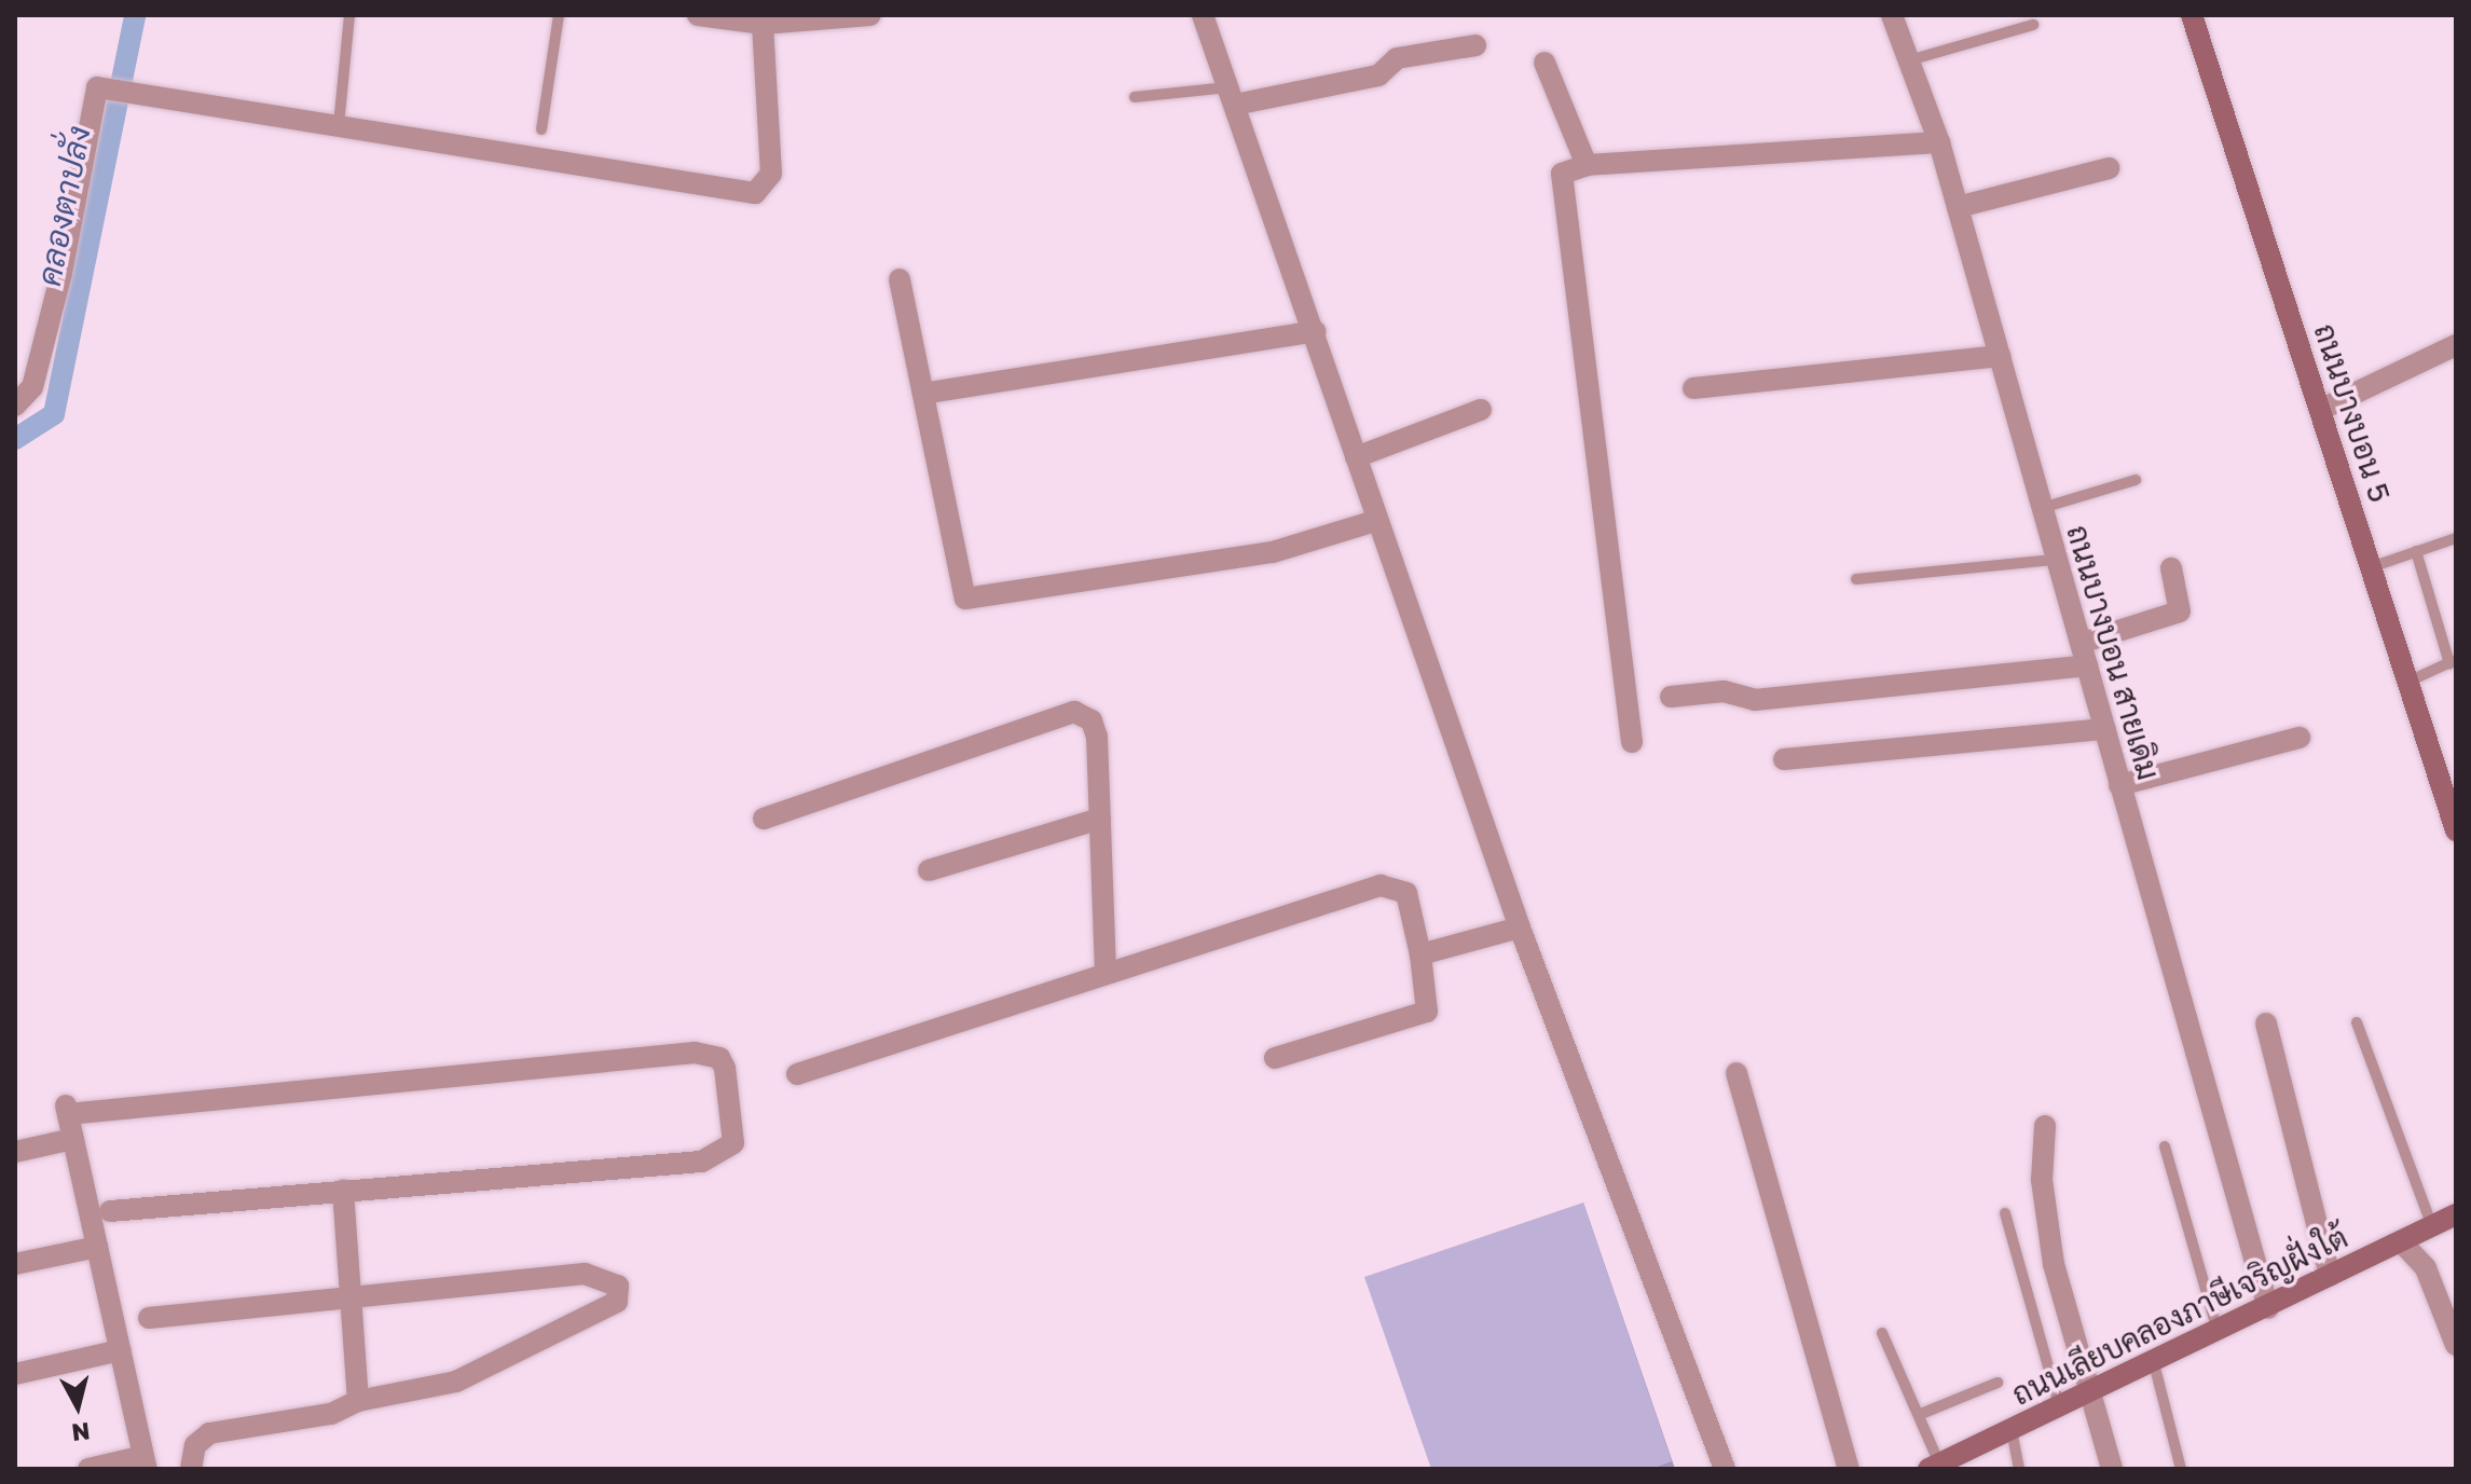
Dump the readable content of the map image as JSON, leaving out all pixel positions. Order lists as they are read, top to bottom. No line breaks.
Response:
{"streets":{"main road":["ถนนบางบอน 5","ถนนเลียบคลองภาษีเจริญฝั่งใต้"],"street":["ถนนบางบอน สายเดิม"]},"crossings":[["ถนนบางบอน สายเดิม","ถนนเลียบคลองภาษีเจริญฝั่งใต้"]],"water":["คลองตาปลั่ง"],"north":"bottom"}
